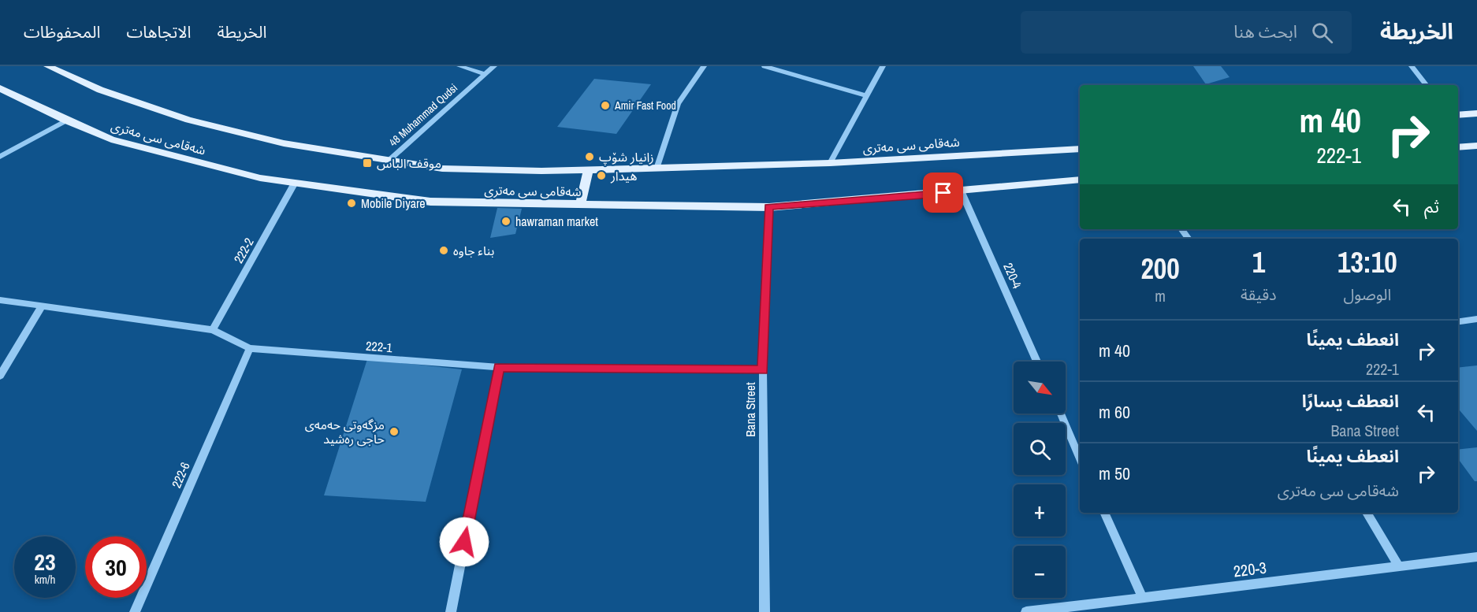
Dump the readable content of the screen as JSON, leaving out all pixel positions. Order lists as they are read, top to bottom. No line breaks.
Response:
{"streets":{"main road":["شەقامی سی مەتری"],"street":["48 Muhammad Qudsi","222-2","220-4","222-1","Bana Street","222-6","220-3"]},"crossings":[["48 Muhammad Qudsi","شەقامی سی مەتری"],["شەقامی سی مەتری","222-2"],["شەقامی سی مەتری","220-4"],["شەقامی سی مەتری","Bana Street"],["222-2","222-1"],["222-1","Bana Street"],["222-1","222-6"]],"places":{"other":["Amir Fast Food","زانیار شۆپ","هيدار","Mobile Diyare","hawraman market","بناء جاوە","مزگەوتی حەمەی حاجی رەشید"],"transit":["موقف الباس"]},"north":"bottom right","page":{"header":"الخريطة","search":"ابحث هنا","nav":["الخريطة","الاتجاهات","المحفوظات"],"turn":["40 m","222-1"],"then":"ثم","eta":["13:10","الوصول","1","دقيقة","200","m"],"list":[{"name":"انعطف يمينًا","note":"222-1","value":"40 m"},{"name":"انعطف يسارًا","note":"Bana Street","value":"60 m"},{"name":"انعطف يمينًا","note":"شەقامی سی مەتری","value":"50 m"}],"map_buttons":["+","−"],"speed":"23 km/h","limit":"30"}}
